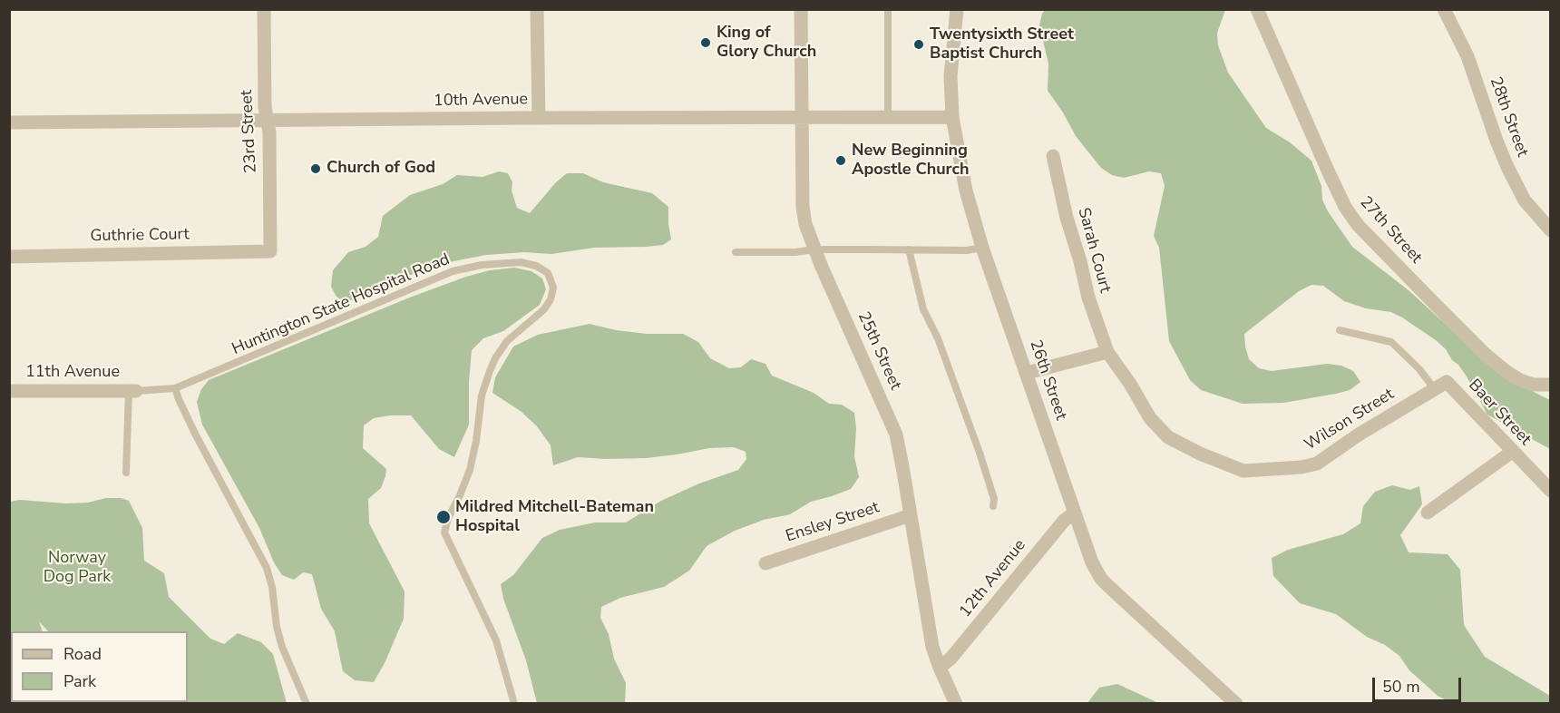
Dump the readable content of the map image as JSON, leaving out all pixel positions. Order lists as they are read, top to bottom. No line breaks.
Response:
{"streets":{"street":["10th Avenue","28th Street","23rd Street","27th Street","Guthrie Court","Sarah Court","25th Street","11th Avenue","26th Street","Baer Street","Wilson Street","Ensley Street","12th Avenue"],"lane":["Huntington State Hospital Road"]},"crossings":[["10th Avenue","23rd Street"],["10th Avenue","25th Street"],["10th Avenue","26th Street"],["23rd Street","Guthrie Court"],["Sarah Court","Wilson Street"],["25th Street","Ensley Street"],["25th Street","12th Avenue"],["26th Street","12th Avenue"],["Baer Street","Wilson Street"]],"parks":["Norway Dog Park"],"places":["King of Glory Church","Twentysixth Street Baptist Church","New Beginning Apostle Church","Church of God","Mildred Mitchell-Bateman Hospital"],"legend":["Road","Park"],"scale_bar":"50 m"}
